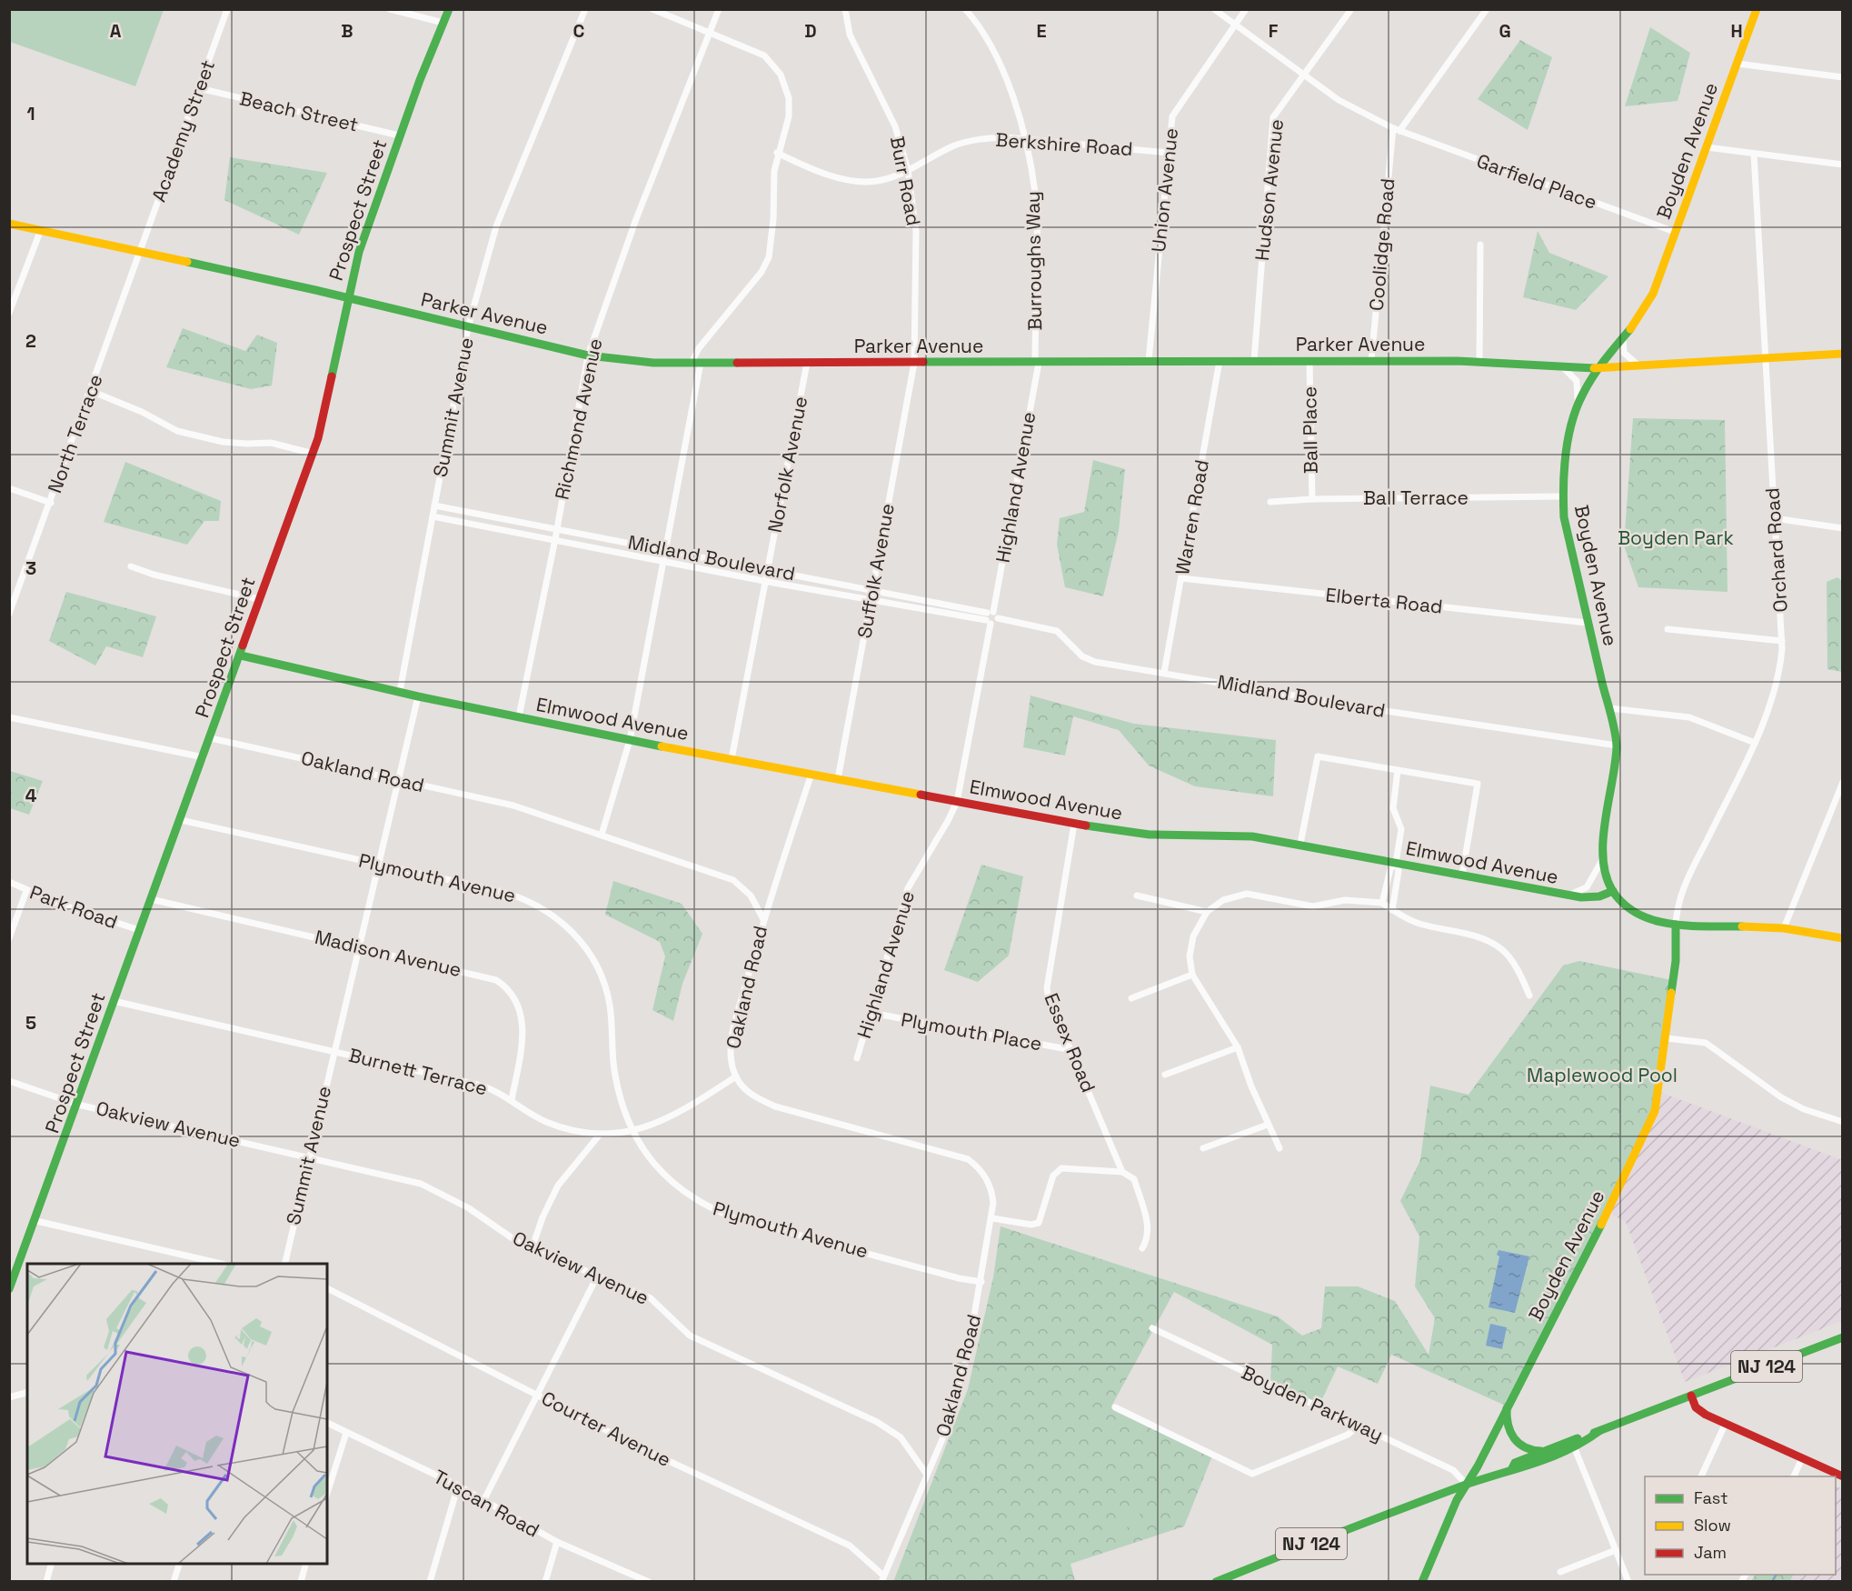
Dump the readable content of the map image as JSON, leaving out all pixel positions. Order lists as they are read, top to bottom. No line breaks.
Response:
{"streets":{"street":["Beach Street","Academy Street","Berkshire Road","Boyden Avenue","Burr Road","Garfield Place","Union Avenue","Hudson Avenue","Prospect Street","Coolidge Road","Burroughs Way","Parker Avenue","Summit Avenue","Richmond Avenue","Ball Place","North Terrace","Norfolk Avenue","Highland Avenue","Ball Terrace","Warren Road","Orchard Road","Midland Boulevard","Suffolk Avenue","Elberta Road","Elmwood Avenue","Oakland Road","Plymouth Avenue","Park Road","Madison Avenue","Plymouth Place","Essex Road","Burnett Terrace","Oakview Avenue","NJ 124","Boyden Parkway","Courter Avenue","Tuscan Road"]},"crossings":[["Beach Street","Academy Street"],["Beach Street","Prospect Street"],["Academy Street","Parker Avenue"],["Academy Street","North Terrace"],["Berkshire Road","Burr Road"],["Berkshire Road","Union Avenue"],["Berkshire Road","Burroughs Way"],["Boyden Avenue","Garfield Place"],["Boyden Avenue","Parker Avenue"],["Boyden Avenue","Ball Terrace"],["Boyden Avenue","Orchard Road"],["Boyden Avenue","Midland Boulevard"],["Boyden Avenue","Elberta Road"],["Boyden Avenue","Elmwood Avenue"],["Boyden Avenue","NJ 124"],["Boyden Avenue","Boyden Parkway"],["Burr Road","Parker Avenue"],["Burr Road","Suffolk Avenue"],["Garfield Place","Union Avenue"],["Garfield Place","Hudson Avenue"],["Garfield Place","Coolidge Road"],["Union Avenue","Parker Avenue"],["Hudson Avenue","Parker Avenue"],["Prospect Street","Parker Avenue"],["Prospect Street","Elmwood Avenue"],["Prospect Street","Oakland Road"],["Prospect Street","Plymouth Avenue"],["Prospect Street","Park Road"],["Prospect Street","Madison Avenue"],["Prospect Street","Burnett Terrace"],["Prospect Street","Oakview Avenue"],["Coolidge Road","Parker Avenue"],["Burroughs Way","Parker Avenue"],["Burroughs Way","Highland Avenue"],["Parker Avenue","Summit Avenue"],["Parker Avenue","Richmond Avenue"],["Parker Avenue","Ball Place"],["Parker Avenue","North Terrace"],["Parker Avenue","Norfolk Avenue"],["Parker Avenue","Highland Avenue"],["Parker Avenue","Warren Road"],["Parker Avenue","Orchard Road"],["Parker Avenue","Suffolk Avenue"],["Summit Avenue","Midland Boulevard"],["Summit Avenue","Elmwood Avenue"],["Summit Avenue","Oakland Road"],["Summit Avenue","Plymouth Avenue"],["Summit Avenue","Madison Avenue"],["Summit Avenue","Burnett Terrace"],["Summit Avenue","Oakview Avenue"],["Richmond Avenue","Midland Boulevard"],["Richmond Avenue","Elmwood Avenue"],["Ball Place","Ball Terrace"],["Norfolk Avenue","Midland Boulevard"],["Norfolk Avenue","Elmwood Avenue"],["Highland Avenue","Midland Boulevard"],["Highland Avenue","Elmwood Avenue"],["Highland Avenue","Plymouth Place"],["Warren Road","Midland Boulevard"],["Warren Road","Elberta Road"],["Midland Boulevard","Suffolk Avenue"],["Suffolk Avenue","Elmwood Avenue"],["Elmwood Avenue","Essex Road"],["Oakland Road","Plymouth Avenue"],["Oakland Road","Burnett Terrace"],["Oakland Road","Oakview Avenue"],["Oakland Road","Courter Avenue"],["Plymouth Avenue","Burnett Terrace"],["Madison Avenue","Burnett Terrace"],["Plymouth Place","Essex Road"],["NJ 124","Boyden Parkway"]],"parks":["Boyden Park","Maplewood Pool"],"legend":["Fast","Slow","Jam"],"grid":{"columns":["A","B","C","D","E","F","G","H"],"rows":["1","2","3","4","5"]}}
